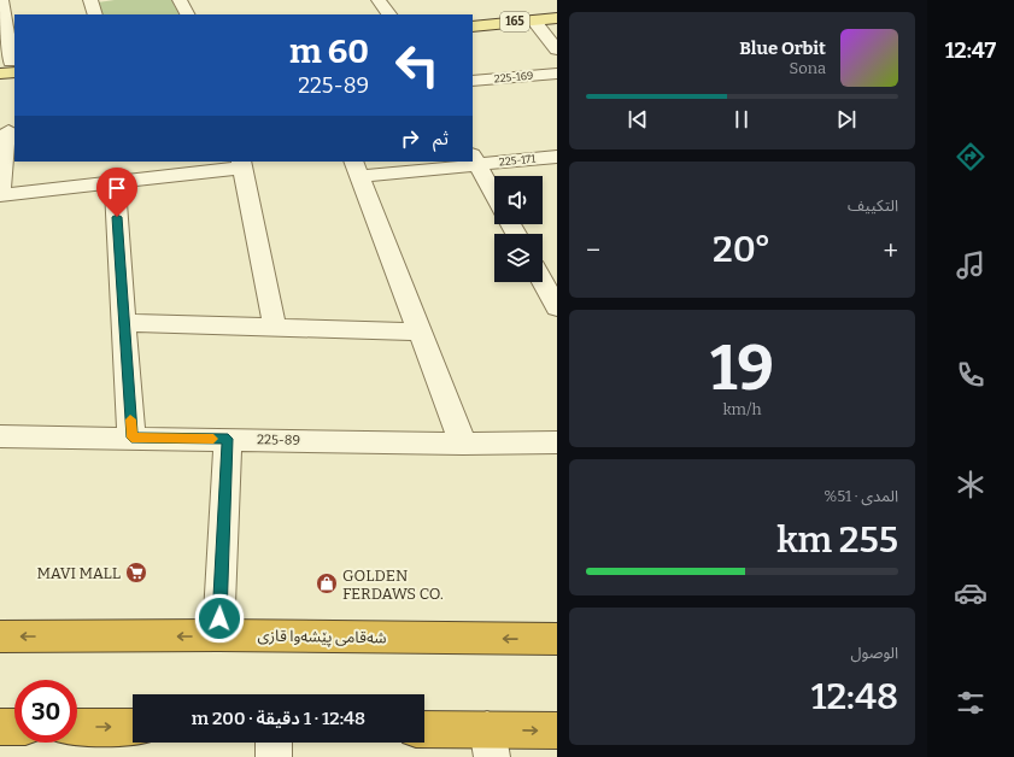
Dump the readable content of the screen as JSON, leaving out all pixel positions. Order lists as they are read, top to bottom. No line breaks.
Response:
{"streets":{"highway":["شەقامی پێشەوا قازی"],"main road":["165"],"street":["225-169","225-171","225-89"]},"places":{"supermarket":["MAVI MALL"],"shop":["GOLDEN FERDAWS CO."]},"page":{"tabs":"12:47","turn":["60 m","225-89"],"song":["Blue Orbit","Sona"],"then":"ثم","tile":["التكييف",["19","km/h"],["المدى · 51%","255 km"],["الوصول","12:48"]],"heat":["−","20°","+"],"limit":"30","trip":"12:48 · 1 دقيقة · 200 m"}}
